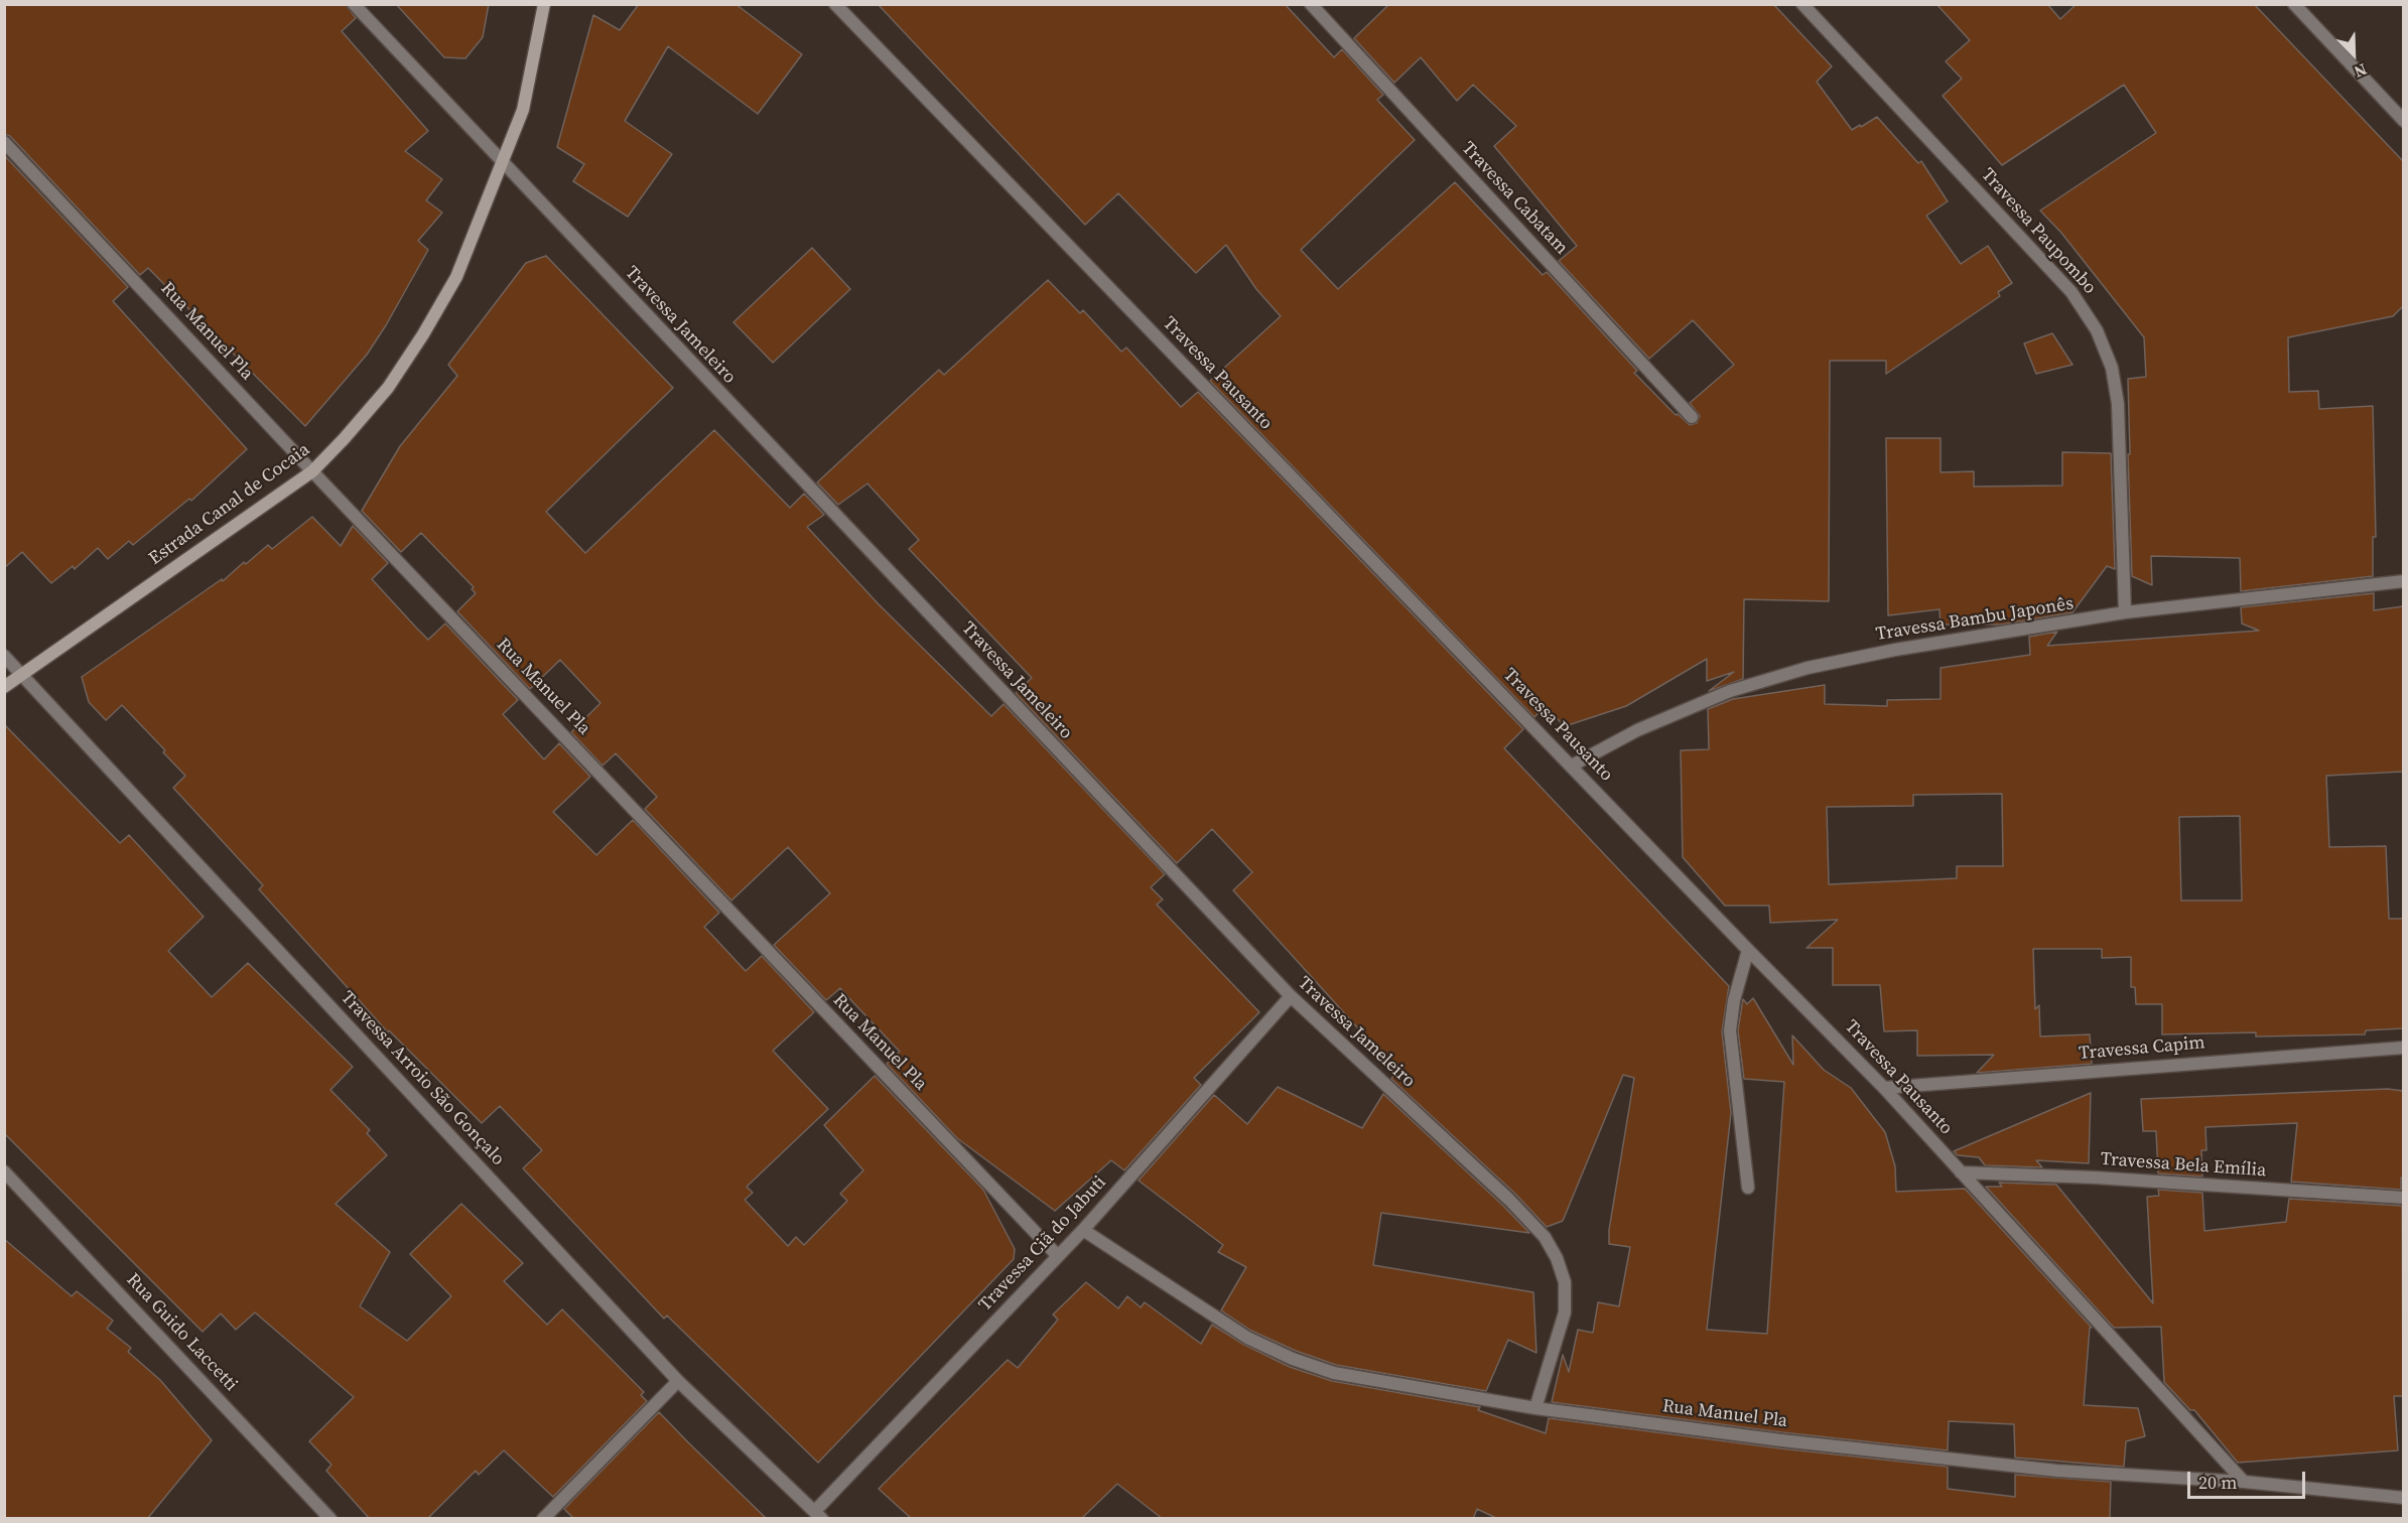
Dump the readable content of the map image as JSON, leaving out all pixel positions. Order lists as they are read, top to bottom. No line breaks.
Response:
{"streets":{"main road":["Estrada Canal de Cocaia"],"street":["Travessa Cabatam","Travessa Paupombo","Travessa Jameleiro","Rua Manuel Pla","Travessa Pausanto","Travessa Bambu Japonês","Travessa Capim","Travessa Arroio São Gonçalo","Travessa Bela Emília","Travessa Ciã do Jabuti","Rua Guido Laccetti"]},"crossings":[["Travessa Paupombo","Travessa Bambu Japonês"],["Travessa Jameleiro","Rua Manuel Pla"],["Travessa Jameleiro","Estrada Canal de Cocaia"],["Travessa Jameleiro","Travessa Ciã do Jabuti"],["Rua Manuel Pla","Travessa Pausanto"],["Rua Manuel Pla","Estrada Canal de Cocaia"],["Rua Manuel Pla","Travessa Ciã do Jabuti"],["Travessa Pausanto","Travessa Bambu Japonês"],["Travessa Pausanto","Travessa Capim"],["Travessa Pausanto","Travessa Bela Emília"],["Estrada Canal de Cocaia","Travessa Arroio São Gonçalo"],["Travessa Arroio São Gonçalo","Travessa Ciã do Jabuti"]],"scale_bar":"20 m","north":"bottom right"}
